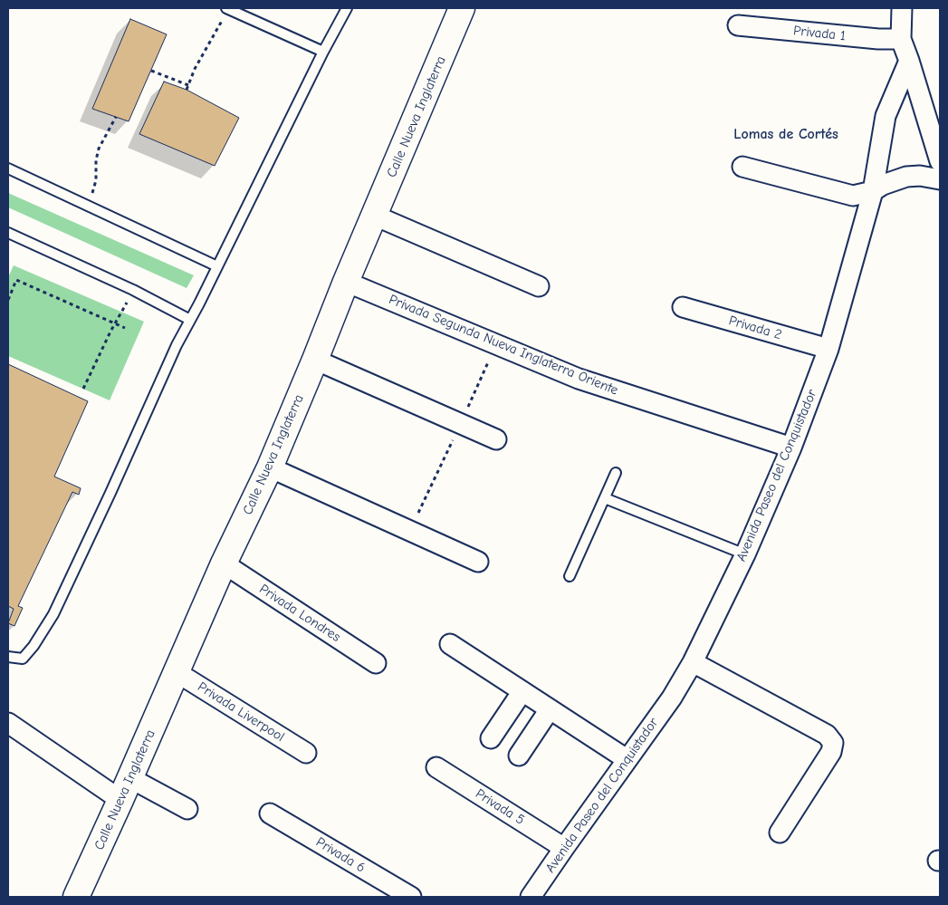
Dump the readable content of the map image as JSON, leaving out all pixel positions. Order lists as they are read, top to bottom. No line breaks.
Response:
{"streets":{"street":["Privada 1","Calle Nueva Inglaterra","Privada 2","Privada Segunda Nueva Inglaterra Oriente","Avenida Paseo del Conquistador","Privada Londres","Privada Liverpool","Privada 5","Privada 6"]},"crossings":[["Calle Nueva Inglaterra","Privada Segunda Nueva Inglaterra Oriente"],["Calle Nueva Inglaterra","Privada Londres"],["Calle Nueva Inglaterra","Privada Liverpool"],["Privada 2","Avenida Paseo del Conquistador"],["Privada Segunda Nueva Inglaterra Oriente","Avenida Paseo del Conquistador"],["Avenida Paseo del Conquistador","Privada 5"]],"districts":["Lomas de Cortés"]}
